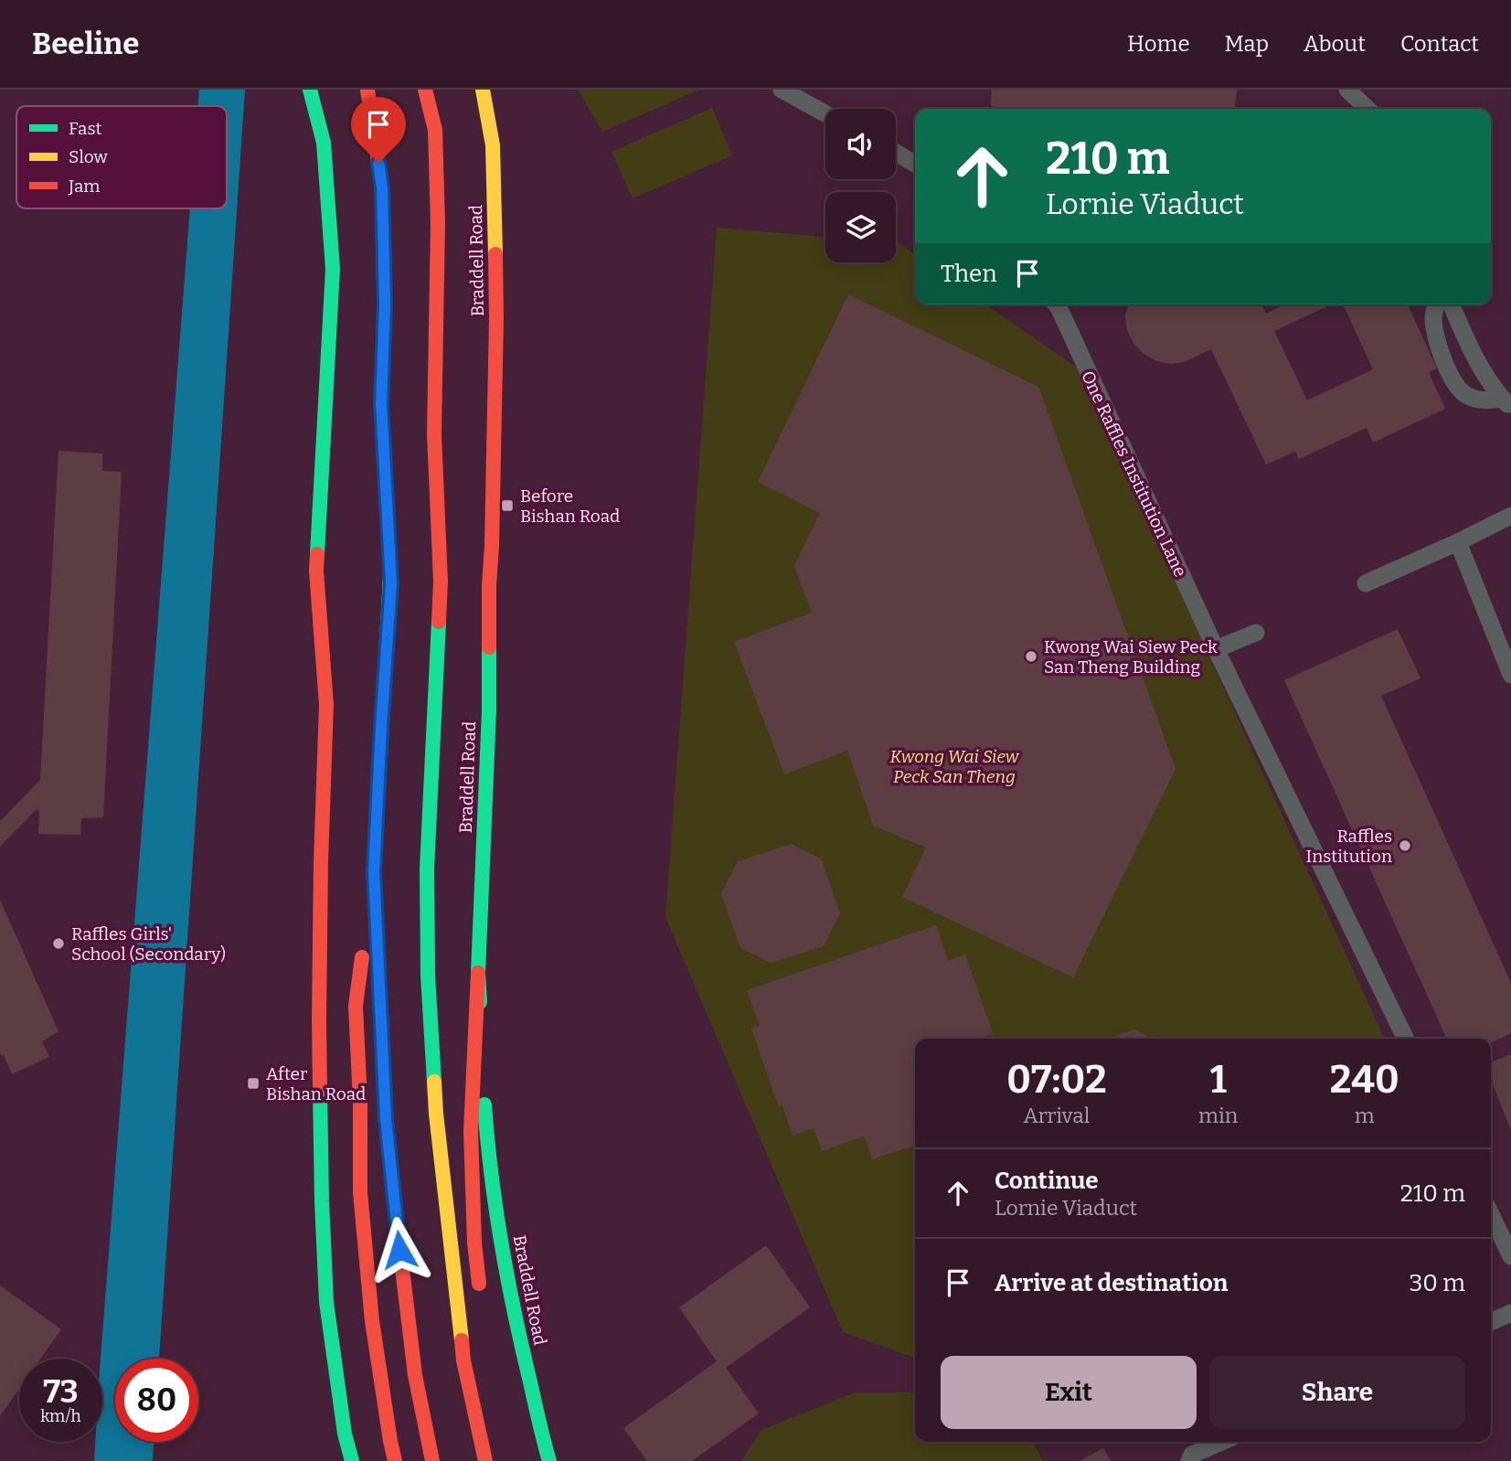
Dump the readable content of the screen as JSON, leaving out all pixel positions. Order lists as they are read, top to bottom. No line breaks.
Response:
{"streets":{"main road":["Braddell Road"],"lane":["One Raffles Institution Lane"]},"parks":["Kwong Wai Siew Peck San Theng"],"places":{"transit":["Before Bishan Road","After Bishan Road"],"other":["Kwong Wai Siew Peck San Theng Building","Raffles Institution","Raffles Girls' School (Secondary)"]},"legend":["Fast","Slow","Jam"],"page":{"header":"Beeline","nav":["Home","Map","About","Contact"],"turn":["210 m","Lornie Viaduct"],"then":"Then","eta":["07:02","Arrival","1","min","240","m"],"list":[{"name":"Continue","note":"Lornie Viaduct","value":"210 m"},{"name":"Arrive at destination","value":"30 m"}],"buttons":["Exit","Share"],"speed":"73 km/h","limit":"80"}}
